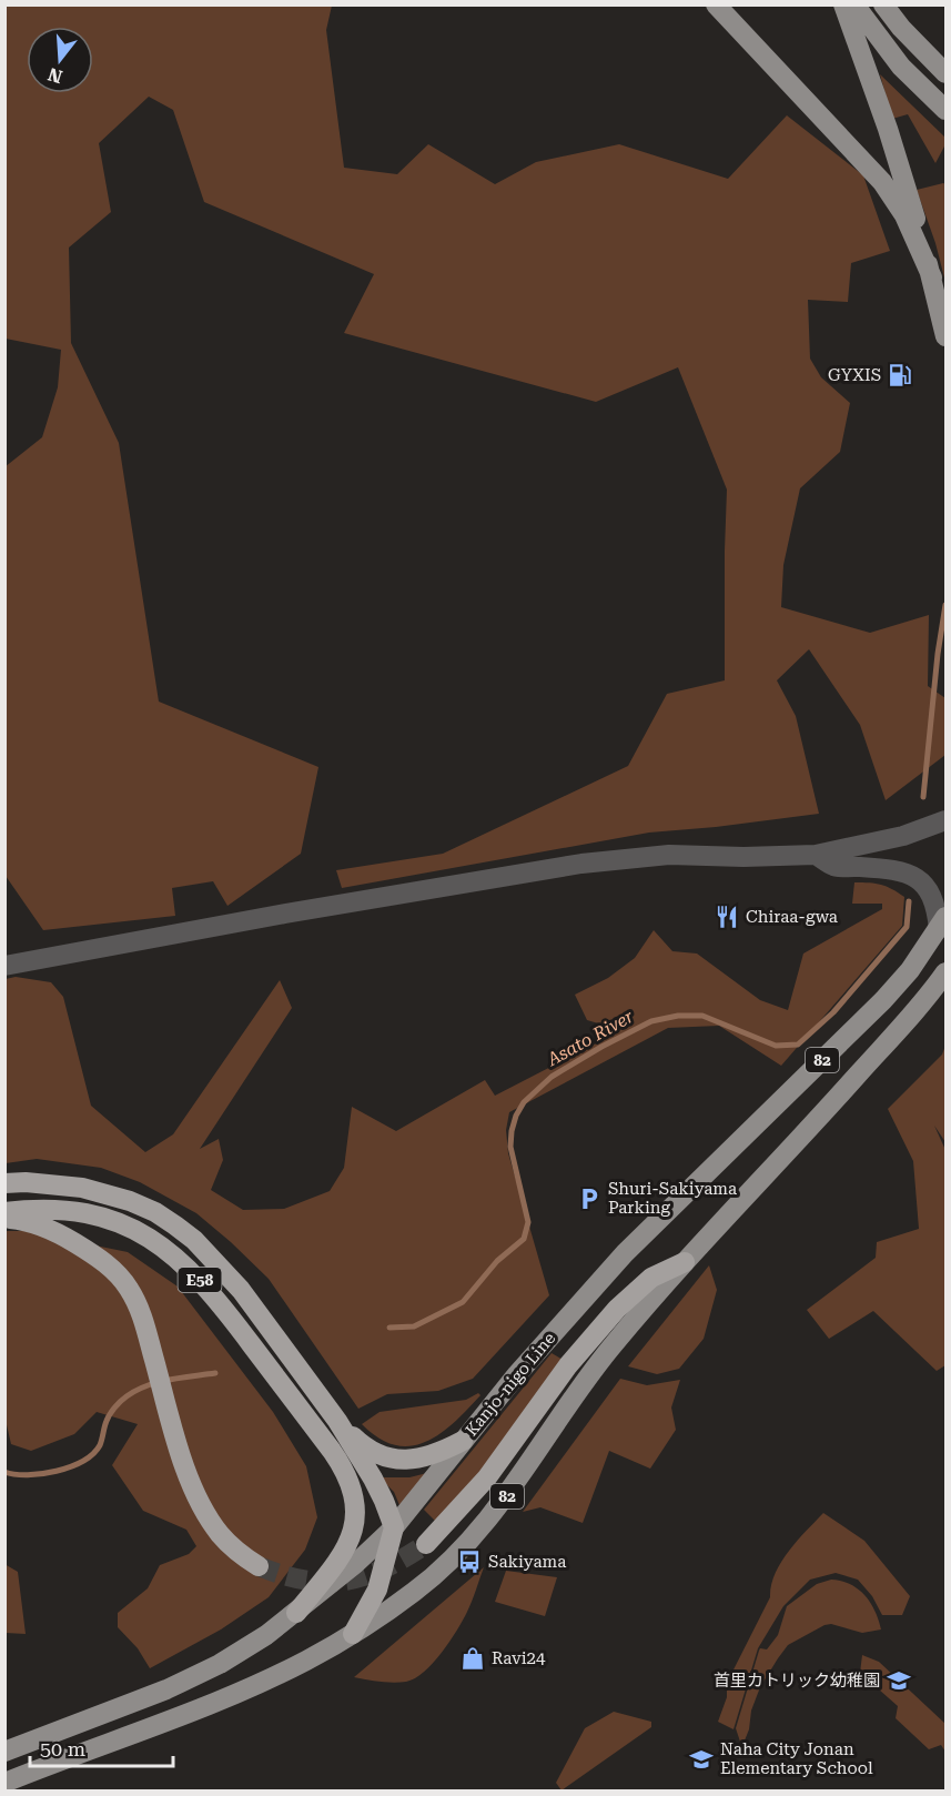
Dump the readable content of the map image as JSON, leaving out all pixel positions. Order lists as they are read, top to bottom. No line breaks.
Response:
{"streets":{"highway":["E58"],"main road":["82","Kanjo-nigo Line"]},"crossings":[["E58","Kanjo-nigo Line"]],"water":["Asato River"],"places":{"fuel station":["GYXIS"],"restaurant":["Chiraa-gwa"],"parking":["Shuri-Sakiyama Parking"],"bus stop":["Sakiyama"],"shop":["Ravi24"],"school or university":["首里カトリック幼稚園","Naha City Jonan Elementary School"]},"scale_bar":"50 m","north":"bottom"}
